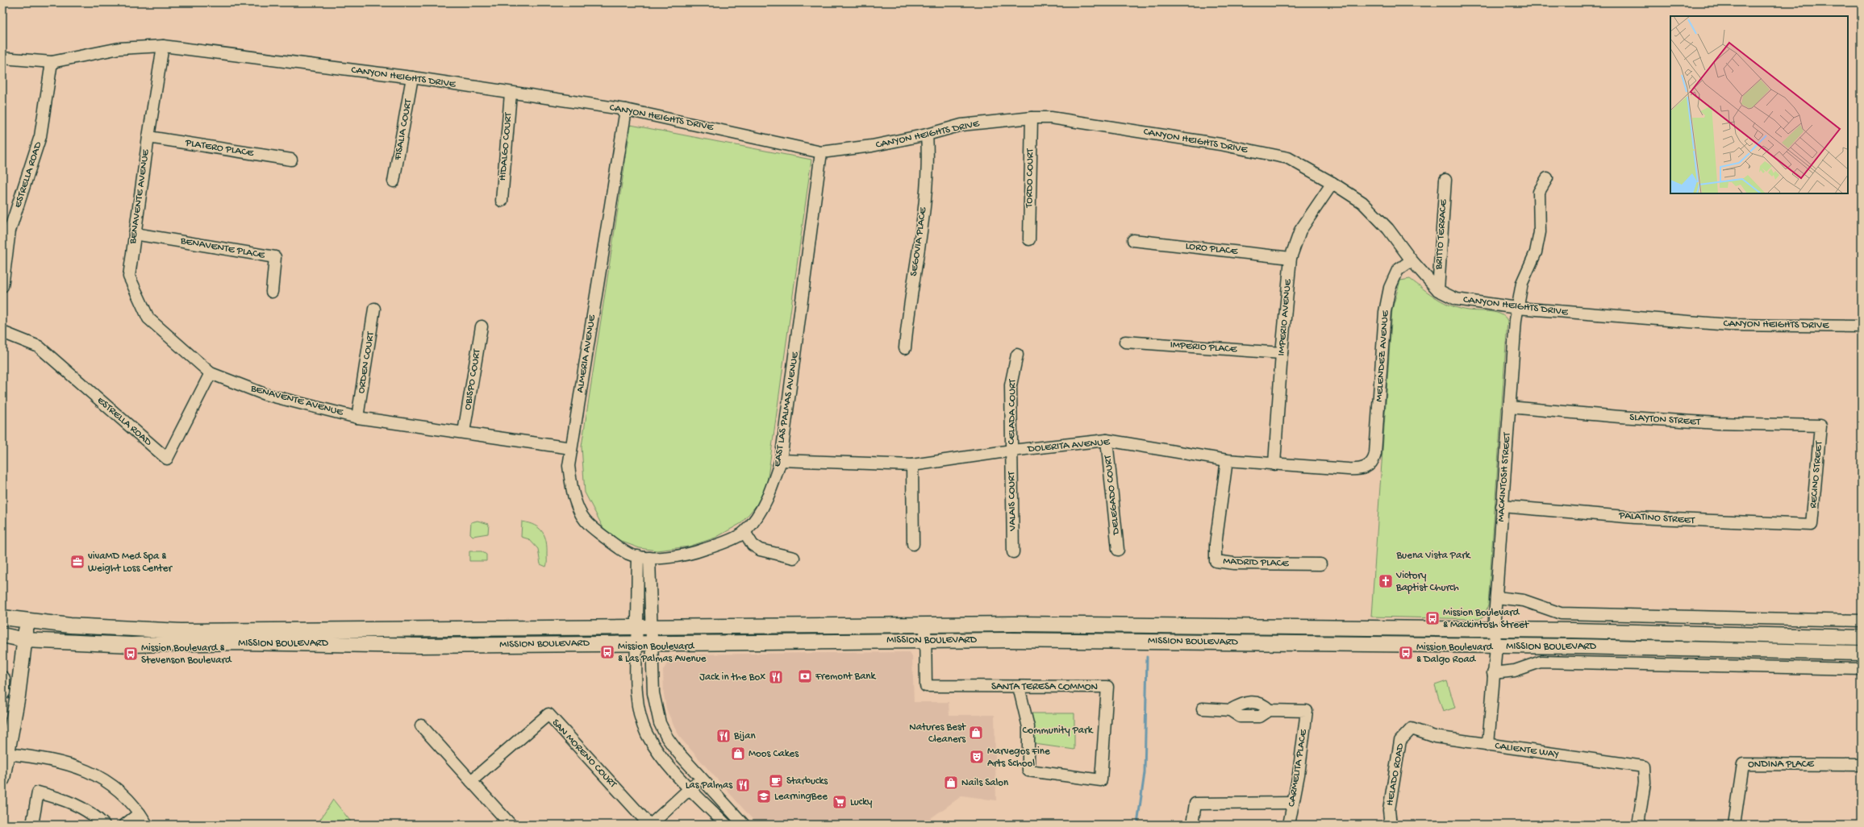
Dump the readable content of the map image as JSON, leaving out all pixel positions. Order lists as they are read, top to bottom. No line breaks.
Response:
{"streets":{"main road":["MISSION BOULEVARD"],"street":["CANYON HEIGHTS DRIVE","FISALIA COURT","HIDALGO COURT","PLATERO PLACE","ESTRELLA ROAD","TORDO COURT","BENAVENTE AVENUE","BRITTO TERRACE","SEGOVIA PLACE","BENAVENTE PLACE","LORO PLACE","IMPERIO AVENUE","IMPERIO PLACE","ALMERIA AVENUE","MELENDEZ AVENUE","ORDEN COURT","OBISPO COURT","EAST LAS PALMAS AVENUE","CELADA COURT","SLAYTON STREET","DOLERITA AVENUE","RECINO STREET","MACKINTOSH STREET","DELEGADO COURT","VALAIS COURT","PALATINO STREET","MADRID PLACE","SANTA TERESA COMMON","CALIENTE WAY","SAN MORENO COURT","ONDINA PLACE","CARMELITA PLACE","HELADO ROAD"]},"crossings":[["CANYON HEIGHTS DRIVE","FISALIA COURT"],["CANYON HEIGHTS DRIVE","HIDALGO COURT"],["CANYON HEIGHTS DRIVE","ESTRELLA ROAD"],["CANYON HEIGHTS DRIVE","TORDO COURT"],["CANYON HEIGHTS DRIVE","BENAVENTE AVENUE"],["CANYON HEIGHTS DRIVE","BRITTO TERRACE"],["CANYON HEIGHTS DRIVE","SEGOVIA PLACE"],["CANYON HEIGHTS DRIVE","IMPERIO AVENUE"],["CANYON HEIGHTS DRIVE","ALMERIA AVENUE"],["CANYON HEIGHTS DRIVE","MELENDEZ AVENUE"],["CANYON HEIGHTS DRIVE","EAST LAS PALMAS AVENUE"],["CANYON HEIGHTS DRIVE","MACKINTOSH STREET"],["PLATERO PLACE","BENAVENTE AVENUE"],["ESTRELLA ROAD","BENAVENTE AVENUE"],["BENAVENTE AVENUE","BENAVENTE PLACE"],["BENAVENTE AVENUE","ALMERIA AVENUE"],["BENAVENTE AVENUE","ORDEN COURT"],["BENAVENTE AVENUE","OBISPO COURT"],["LORO PLACE","IMPERIO AVENUE"],["IMPERIO AVENUE","IMPERIO PLACE"],["IMPERIO AVENUE","DOLERITA AVENUE"],["ALMERIA AVENUE","EAST LAS PALMAS AVENUE"],["MELENDEZ AVENUE","DOLERITA AVENUE"],["EAST LAS PALMAS AVENUE","DOLERITA AVENUE"],["CELADA COURT","DOLERITA AVENUE"],["CELADA COURT","VALAIS COURT"],["SLAYTON STREET","RECINO STREET"],["SLAYTON STREET","MACKINTOSH STREET"],["DOLERITA AVENUE","DELEGADO COURT"],["DOLERITA AVENUE","VALAIS COURT"],["DOLERITA AVENUE","MADRID PLACE"],["RECINO STREET","PALATINO STREET"],["MACKINTOSH STREET","PALATINO STREET"],["MACKINTOSH STREET","MISSION BOULEVARD"],["MACKINTOSH STREET","CALIENTE WAY"],["MISSION BOULEVARD","SANTA TERESA COMMON"],["CALIENTE WAY","HELADO ROAD"]],"parks":["Buena Vista Park","Community Park"],"places":{"office":["vivaMD Med Spa & Weight Loss Center"],"church":["Victory Baptist Church"],"bus stop":["Mission Boulevard & Mackintosh Street","Mission Boulevard & Las Palmas Avenue","Mission Boulevard & Dalgo Road","Mission Boulevard & Stevenson Boulevard"],"bank":["Fremont Bank"],"restaurant":["Jack in the Box","Bijan","Las Palmas"],"shop":["Natures Best Cleaners","Moos Cakes","Nails Salon"],"theatre":["Marvegos Fine Arts School"],"cafe":["Starbucks"],"school or university":["LearningBee"],"supermarket":["Lucky"]}}
